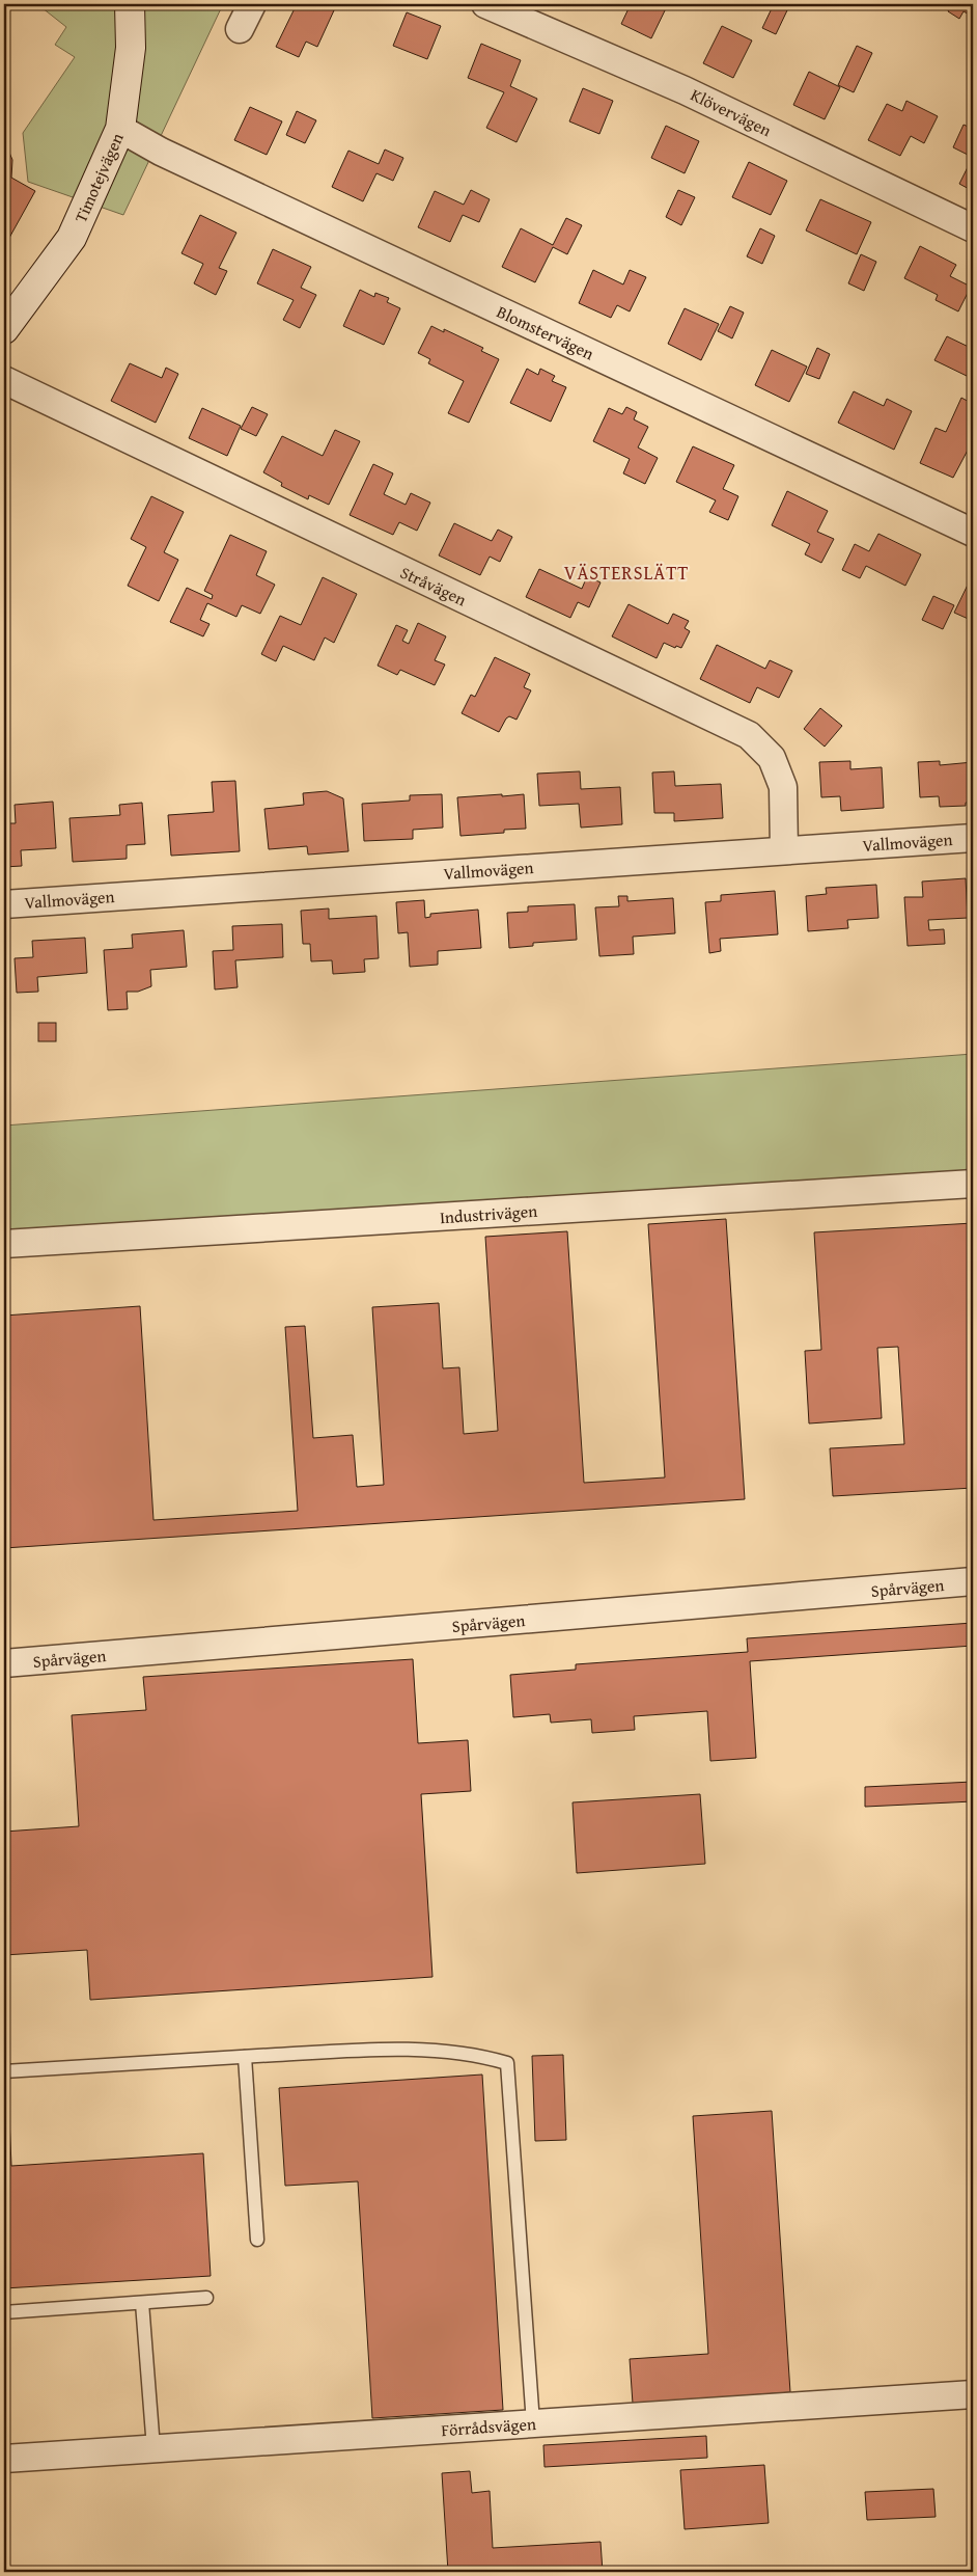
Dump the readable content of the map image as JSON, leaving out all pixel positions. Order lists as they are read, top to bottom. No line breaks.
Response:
{"streets":{"street":["Klövervägen","Timotejvägen","Blomstervägen","Stråvägen","Vallmovägen","Industrivägen","Spårvägen","Förrådsvägen"]},"crossings":[["Timotejvägen","Blomstervägen"],["Stråvägen","Vallmovägen"]],"districts":["VÄSTERSLÄTT"]}
